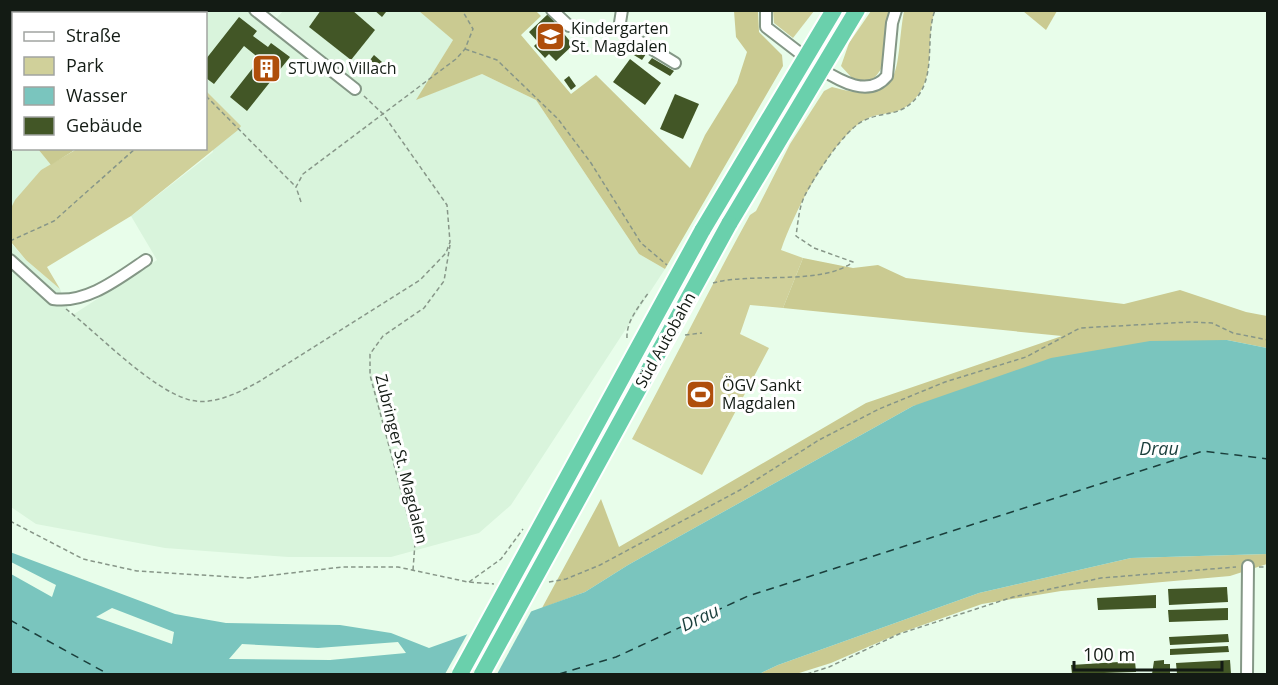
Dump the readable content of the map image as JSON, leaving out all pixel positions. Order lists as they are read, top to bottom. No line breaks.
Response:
{"streets":{"highway":["Süd Autobahn"],"path":["Zubringer St. Magdalen"]},"water":["Drau"],"places":{"school or university":["Kindergarten St. Magdalen"],"building":["STUWO Villach"],"sports":["ÖGV Sankt Magdalen"]},"legend":["Straße","Park","Wasser","Gebäude"],"scale_bar":"100 m"}
